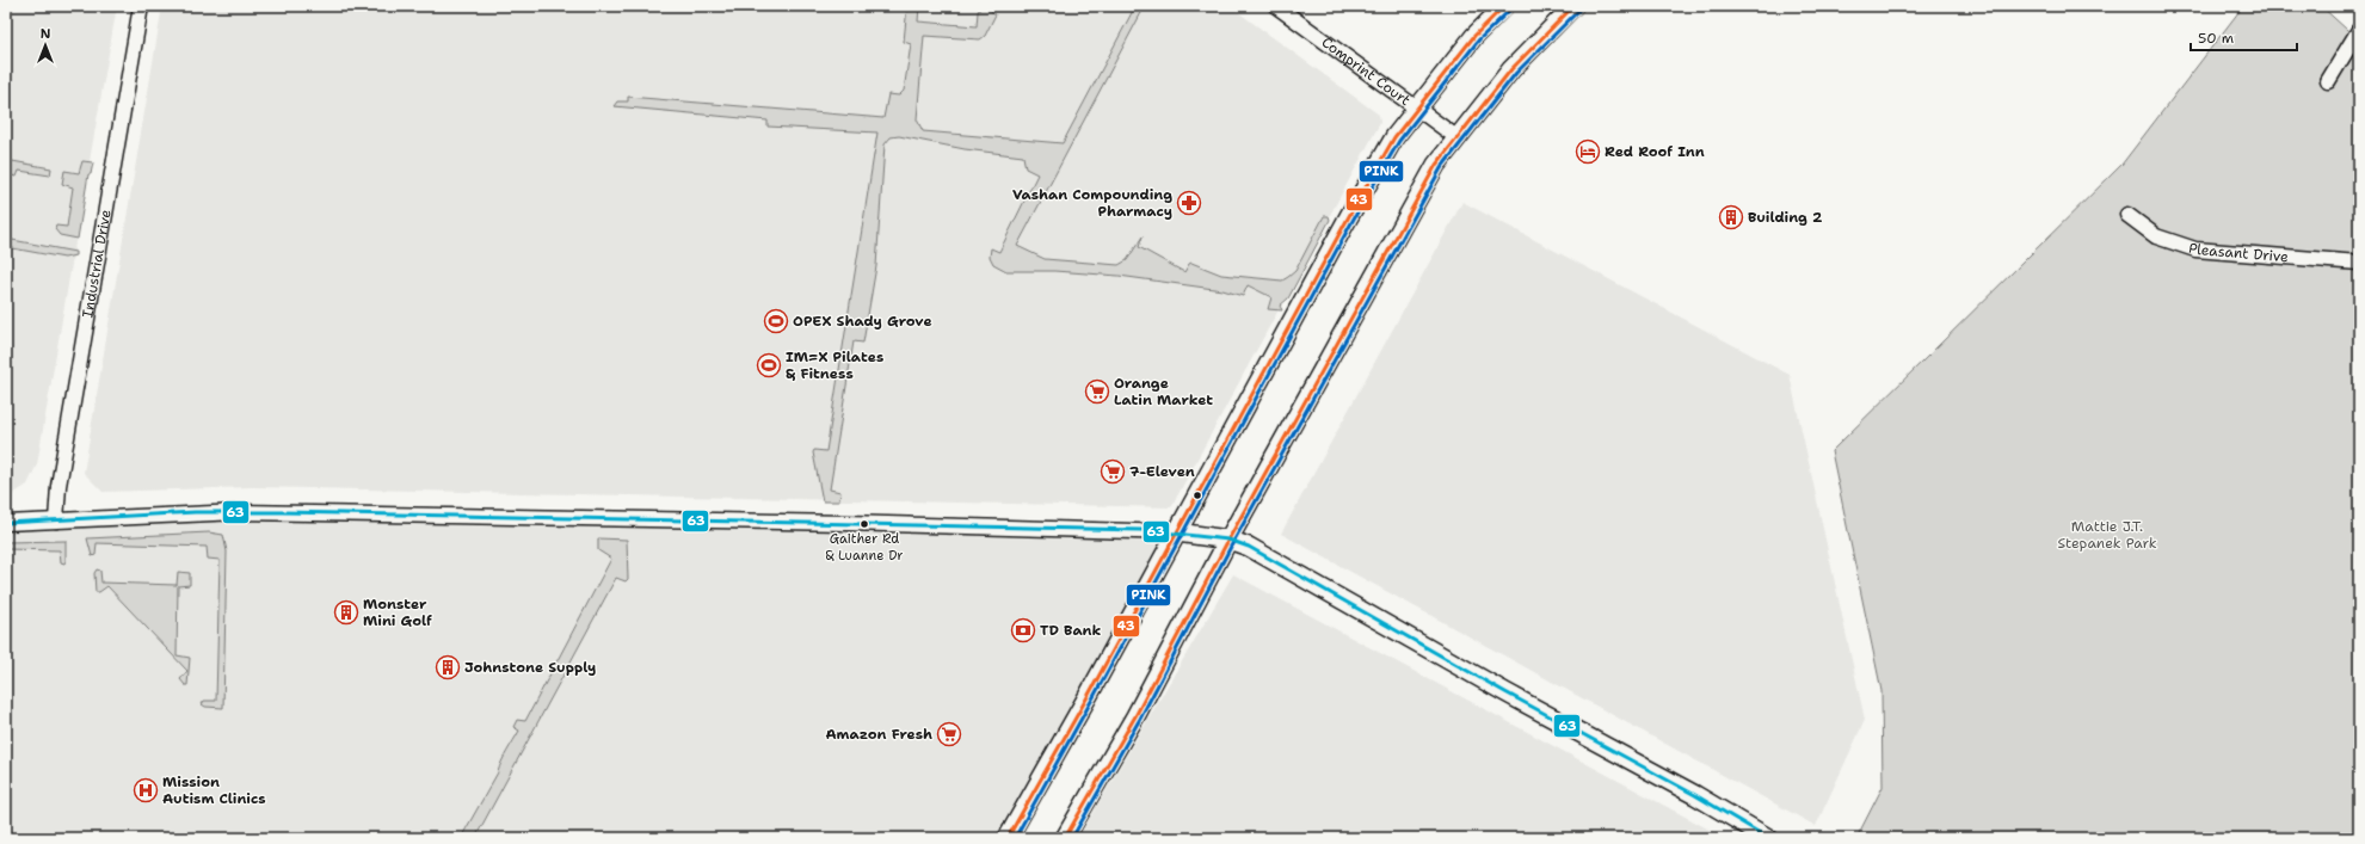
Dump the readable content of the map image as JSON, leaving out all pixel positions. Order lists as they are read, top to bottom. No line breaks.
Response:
{"streets":{"street":["Comprint Court","Pleasant Drive","Industrial Drive"]},"parks":["Mattie J.T. Stepanek Park"],"places":{"hotel":["Red Roof Inn"],"pharmacy":["Vashan Compounding Pharmacy"],"building":["Building 2","Monster Mini Golf","Johnstone Supply"],"sports":["OPEX Shady Grove","IM=X Pilates & Fitness"],"supermarket":["Orange Latin Market","7-Eleven","Amazon Fresh"],"other":["Gaither Rd & Luanne Dr"],"bank":["TD Bank"],"hospital":["Mission Autism Clinics"]},"lines":["transit line 43","transit line PINK","transit line 63"],"scale_bar":"50 m","north":"top"}
